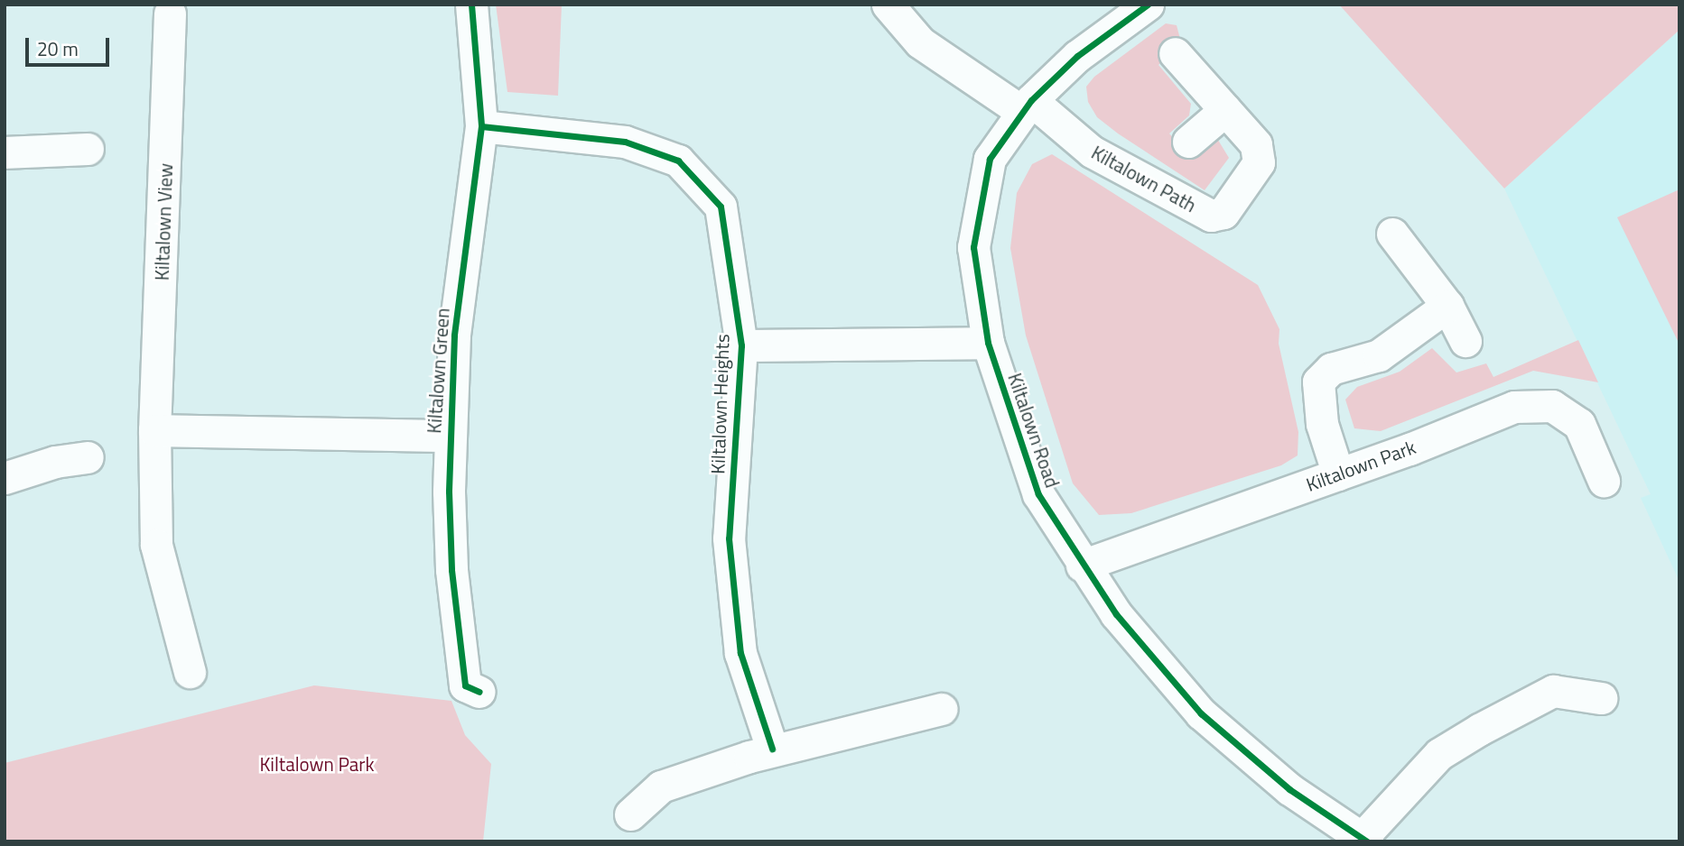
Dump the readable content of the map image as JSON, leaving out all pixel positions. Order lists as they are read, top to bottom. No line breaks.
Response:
{"streets":{"street":["Kiltalown Path","Kiltalown View","Kiltalown Green","Kiltalown Heights","Kiltalown Road","Kiltalown Park"]},"crossings":[["Kiltalown Path","Kiltalown Road"],["Kiltalown Green","Kiltalown Heights"],["Kiltalown Heights","Kiltalown Road"],["Kiltalown Road","Kiltalown Park"]],"parks":["Kiltalown Park"],"scale_bar":"20 m"}
